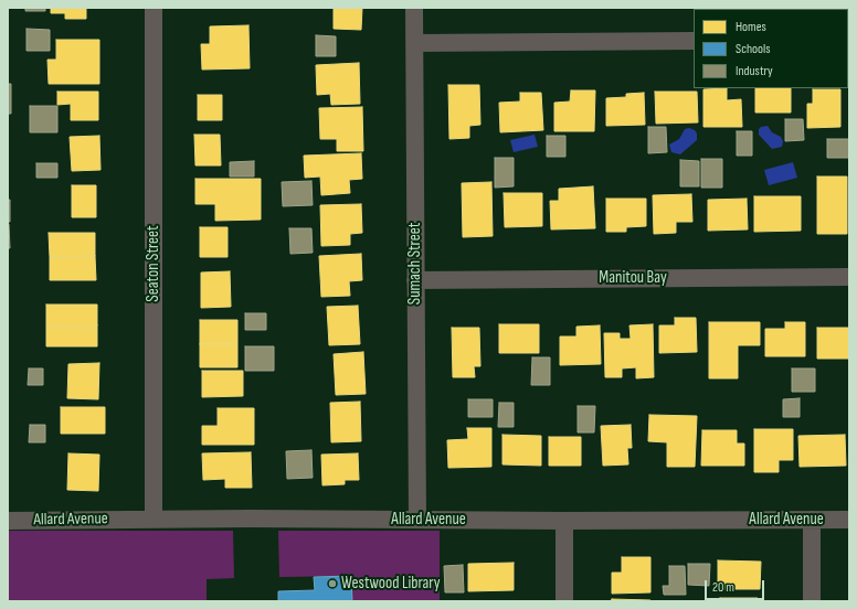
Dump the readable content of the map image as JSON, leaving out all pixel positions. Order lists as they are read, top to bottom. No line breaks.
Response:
{"streets":{"street":["Seaton Street","Sumach Street","Manitou Bay","Allard Avenue"]},"crossings":[["Seaton Street","Allard Avenue"],["Sumach Street","Manitou Bay"],["Sumach Street","Allard Avenue"]],"places":["Westwood Library"],"legend":["Homes","Schools","Industry"],"scale_bar":"20 m"}
